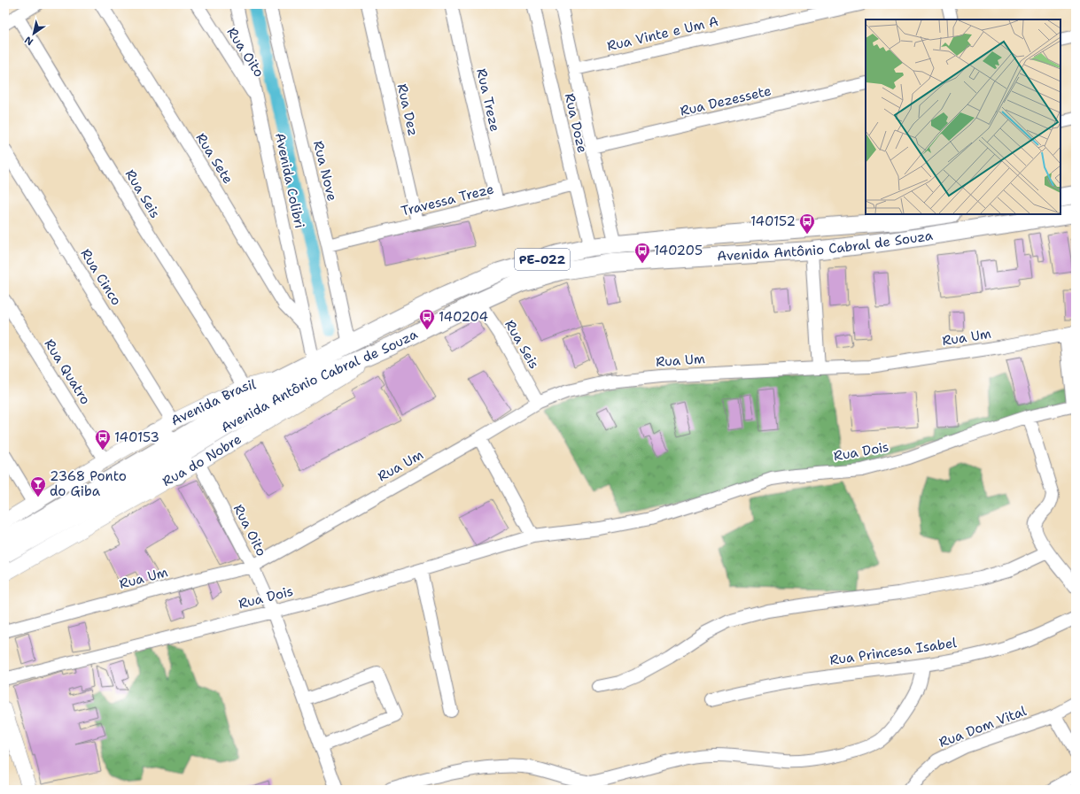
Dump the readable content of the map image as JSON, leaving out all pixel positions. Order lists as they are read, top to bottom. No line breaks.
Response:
{"streets":{"highway":["Avenida Antônio Cabral de Souza","PE-022"],"main road":["Avenida Brasil","Rua do Nobre"],"street":["Rua Vinte e Um A","Rua Oito","Rua Treze","Rua Dezessete","Rua Dez","Rua Doze","Rua Sete","Rua Nove","Avenida Colibri","Rua Seis","Travessa Treze","Rua Cinco","Rua Um","Rua Quatro","Rua Dois","Rua Princesa Isabel","Rua Dom Vital"]},"crossings":[["Rua Vinte e Um A","Rua Doze"],["Rua Oito","Avenida Colibri"],["Rua Oito","Rua Um"],["Rua Oito","Rua Dois"],["Rua Oito","Rua do Nobre"],["Rua Treze","Travessa Treze"],["Rua Dezessete","Rua Doze"],["Rua Dez","Travessa Treze"],["Rua Doze","Travessa Treze"],["Rua Doze","Avenida Antônio Cabral de Souza"],["Rua Sete","Avenida Colibri"],["Rua Nove","Travessa Treze"],["Rua Nove","Avenida Antônio Cabral de Souza"],["Avenida Colibri","Avenida Antônio Cabral de Souza"],["Rua Seis","Avenida Antônio Cabral de Souza"],["Rua Seis","Rua Um"],["Rua Seis","Avenida Brasil"],["Avenida Antônio Cabral de Souza","Avenida Brasil"],["Avenida Antônio Cabral de Souza","Rua do Nobre"],["Rua Cinco","Avenida Brasil"],["Rua Quatro","Avenida Brasil"]],"places":{"bus stop":["140152","140205","140204","140153"],"bar":["2368 Ponto do Giba"]},"north":"bottom left"}
